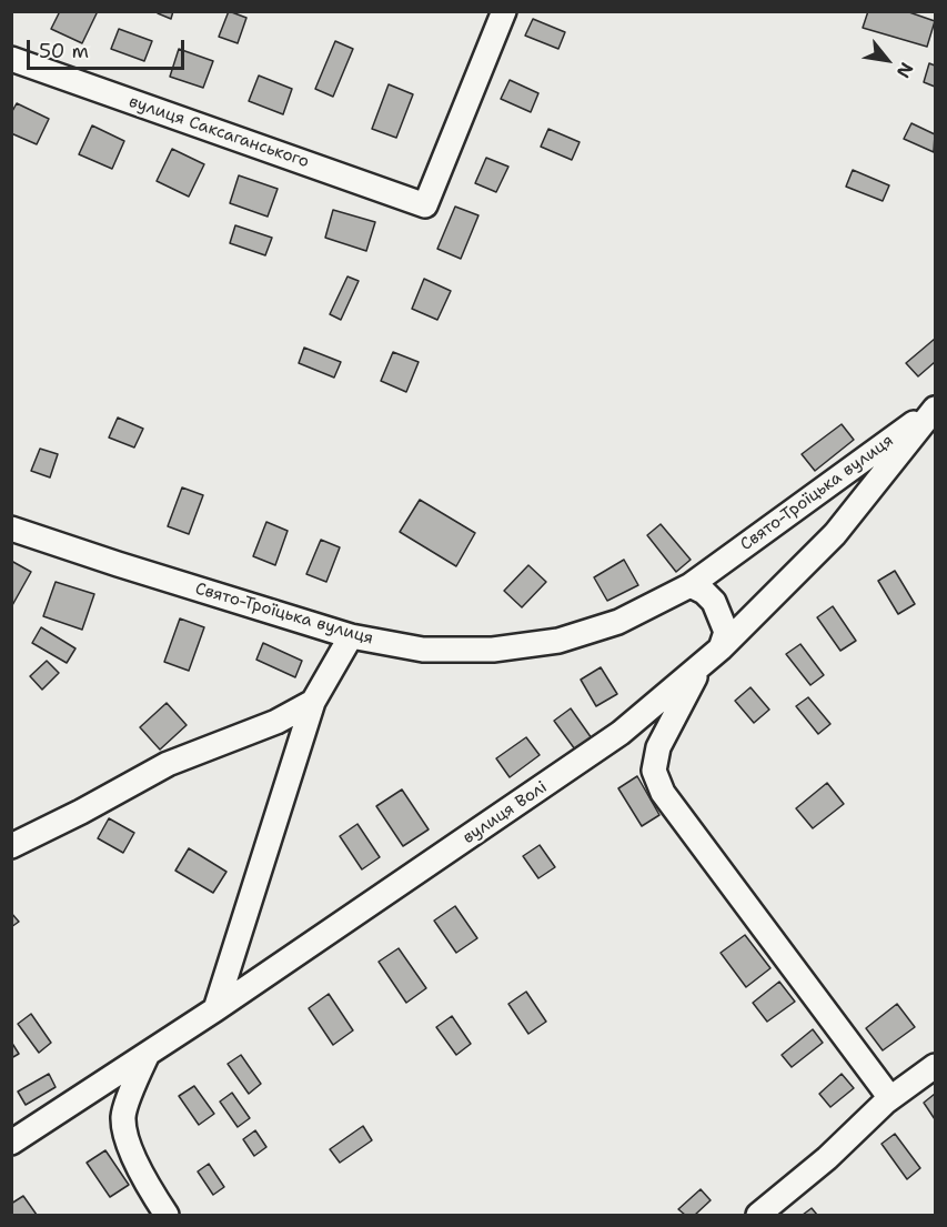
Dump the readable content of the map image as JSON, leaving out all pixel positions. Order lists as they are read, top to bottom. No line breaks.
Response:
{"streets":{"street":["вулиця Саксаганського","Свято-Троїцька вулиця","вулиця Волі"]},"crossings":[["Свято-Троїцька вулиця","вулиця Волі"]],"scale_bar":"50 m","north":"bottom right"}
